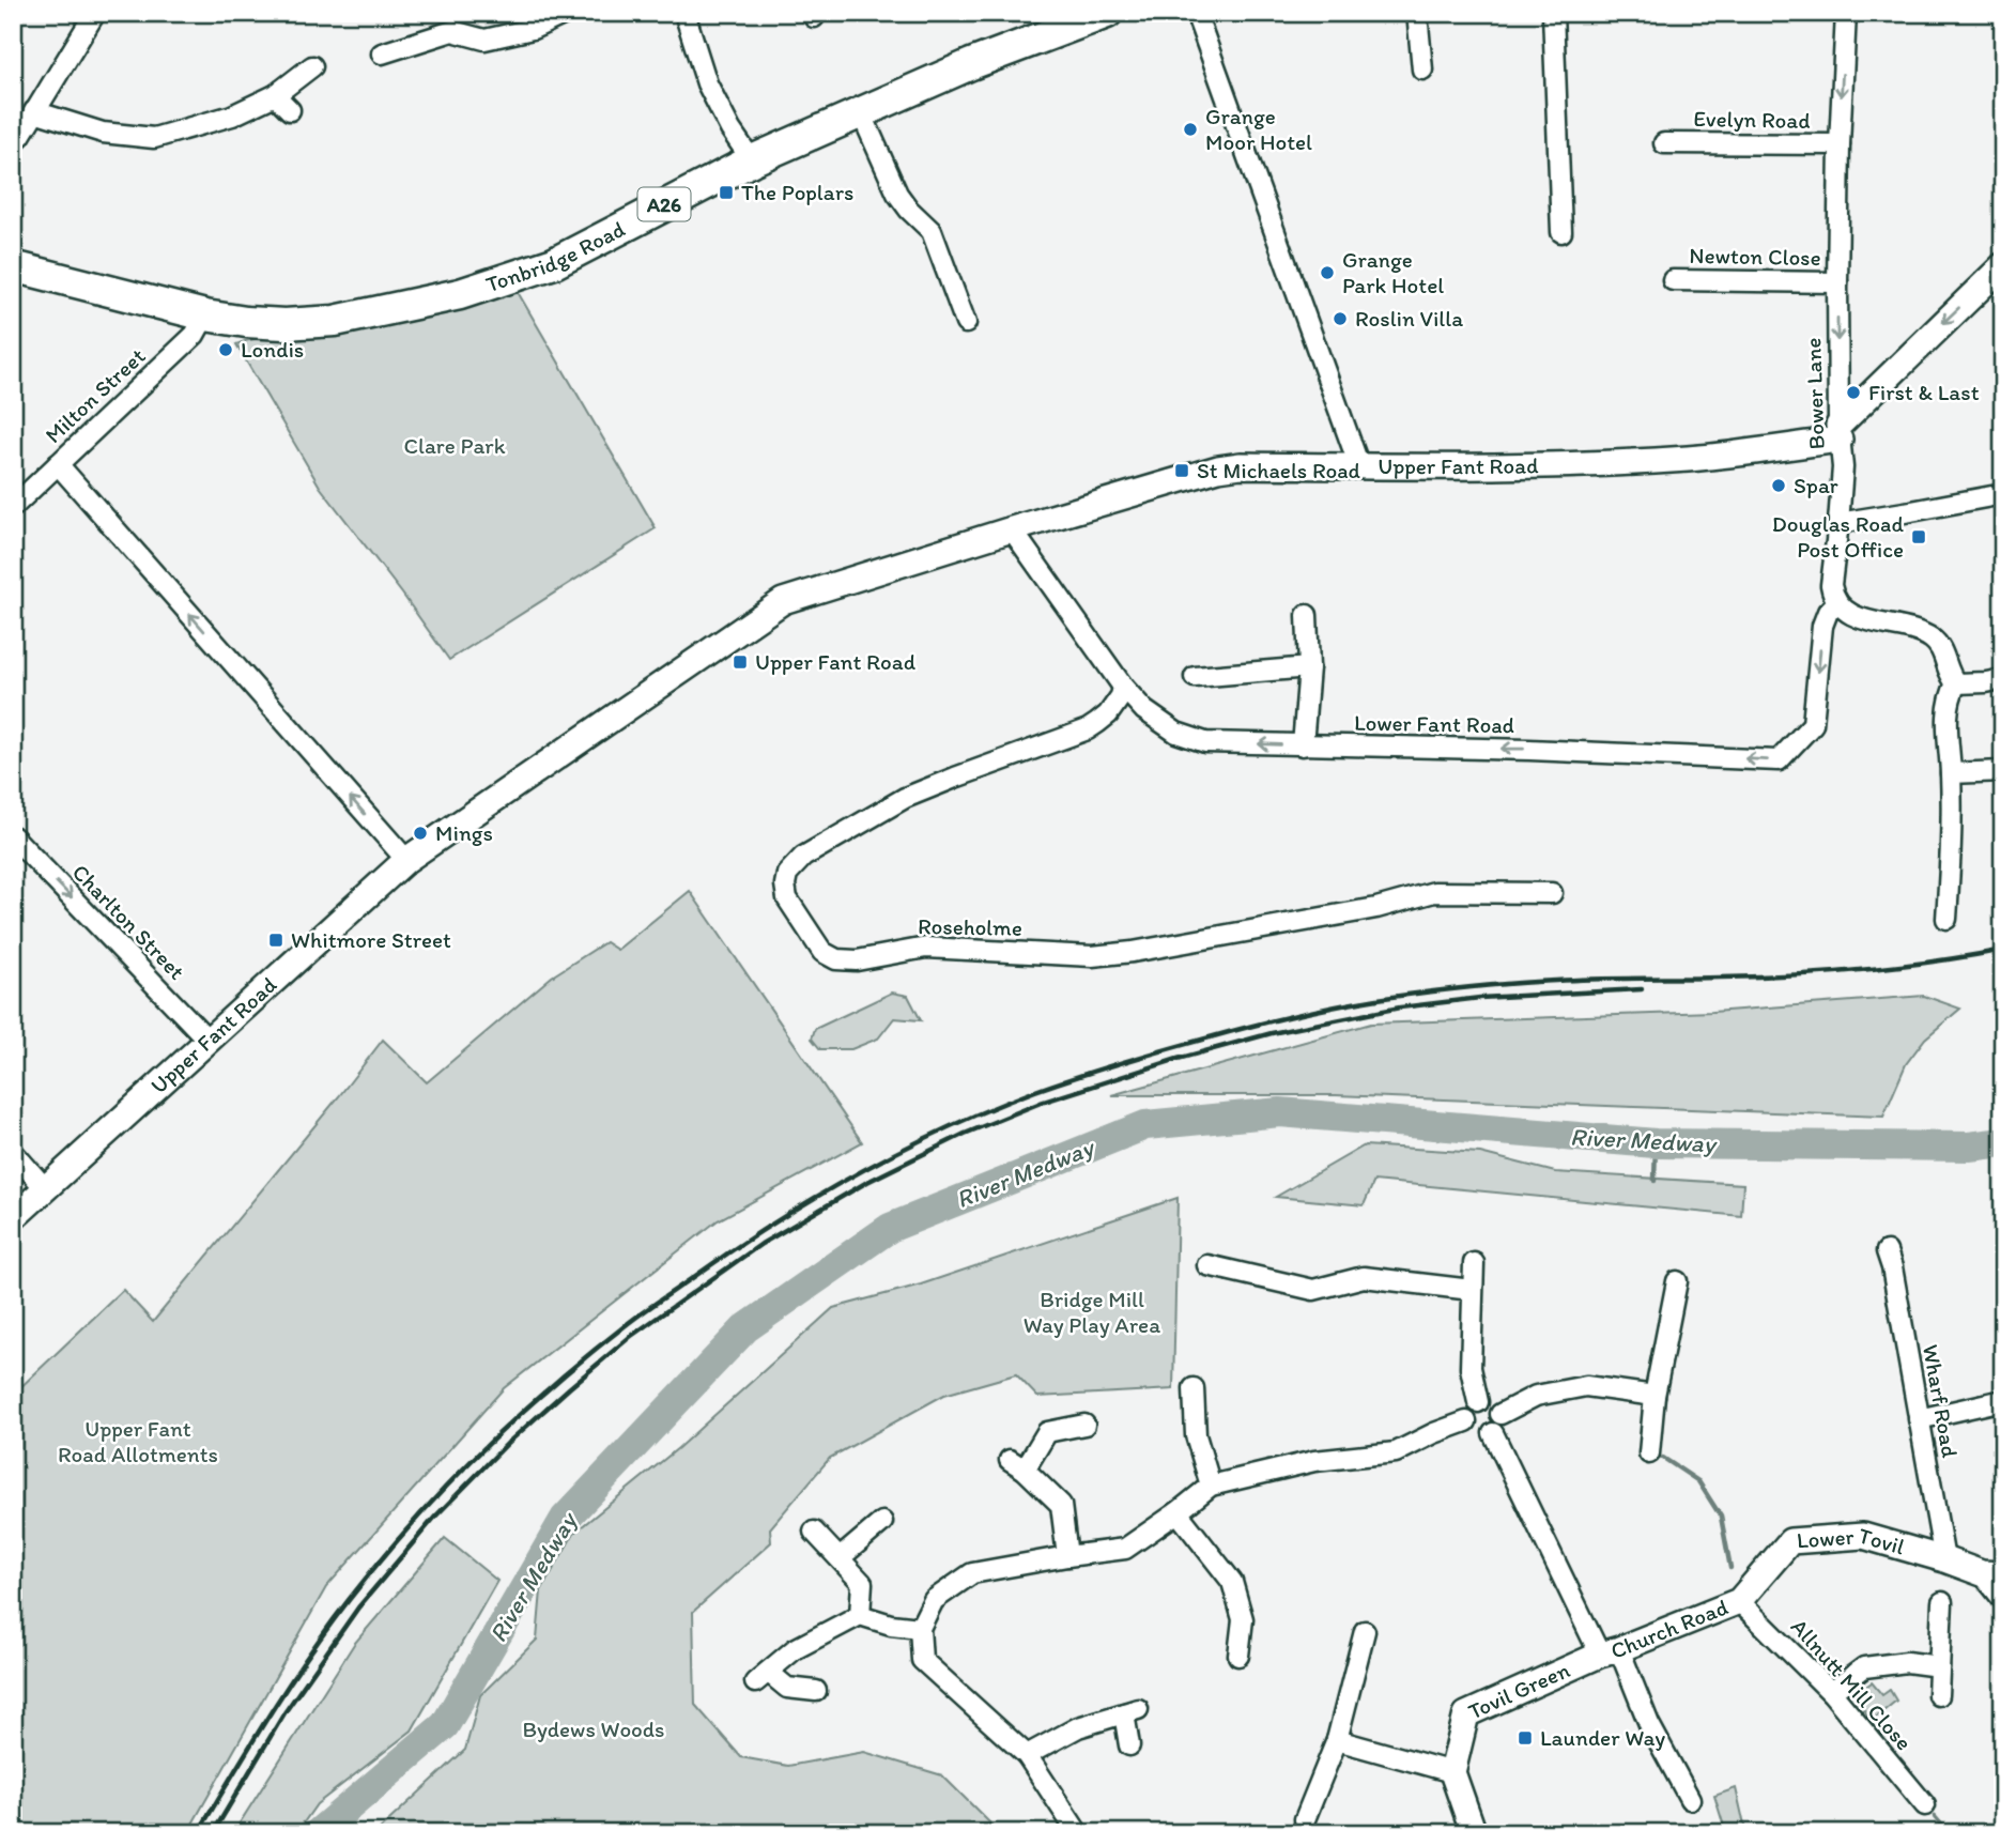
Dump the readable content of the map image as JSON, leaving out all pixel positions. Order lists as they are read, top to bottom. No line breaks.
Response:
{"streets":{"main road":["A26","Tonbridge Road"],"street":["Evelyn Road","Newton Close","Bower Lane","Milton Street","Upper Fant Road","Lower Fant Road","Charlton Street","Roseholme","Wharf Road","Lower Tovil","Church Road","Allnutt Mill Close","Tovil Green"]},"crossings":[["Evelyn Road","Bower Lane"],["Tonbridge Road","Milton Street"],["Newton Close","Bower Lane"],["Bower Lane","Upper Fant Road"],["Bower Lane","Lower Fant Road"],["Upper Fant Road","Lower Fant Road"],["Upper Fant Road","Charlton Street"],["Lower Fant Road","Roseholme"],["Wharf Road","Lower Tovil"],["Lower Tovil","Church Road"],["Lower Tovil","Allnutt Mill Close"],["Church Road","Allnutt Mill Close"],["Church Road","Tovil Green"]],"one_way":["Bower Lane","Lower Fant Road","Charlton Street"],"water":["River Medway"],"parks":["Clare Park","Bridge Mill Way Play Area","Upper Fant Road Allotments","Bydews Woods"],"places":{"other":["Grange Moor Hotel","Grange Park Hotel","Roslin Villa","Londis","First & Last","Spar","Mings"],"transit":["The Poplars","St Michaels Road","Douglas Road Post Office","Upper Fant Road","Whitmore Street","Launder Way"]}}
